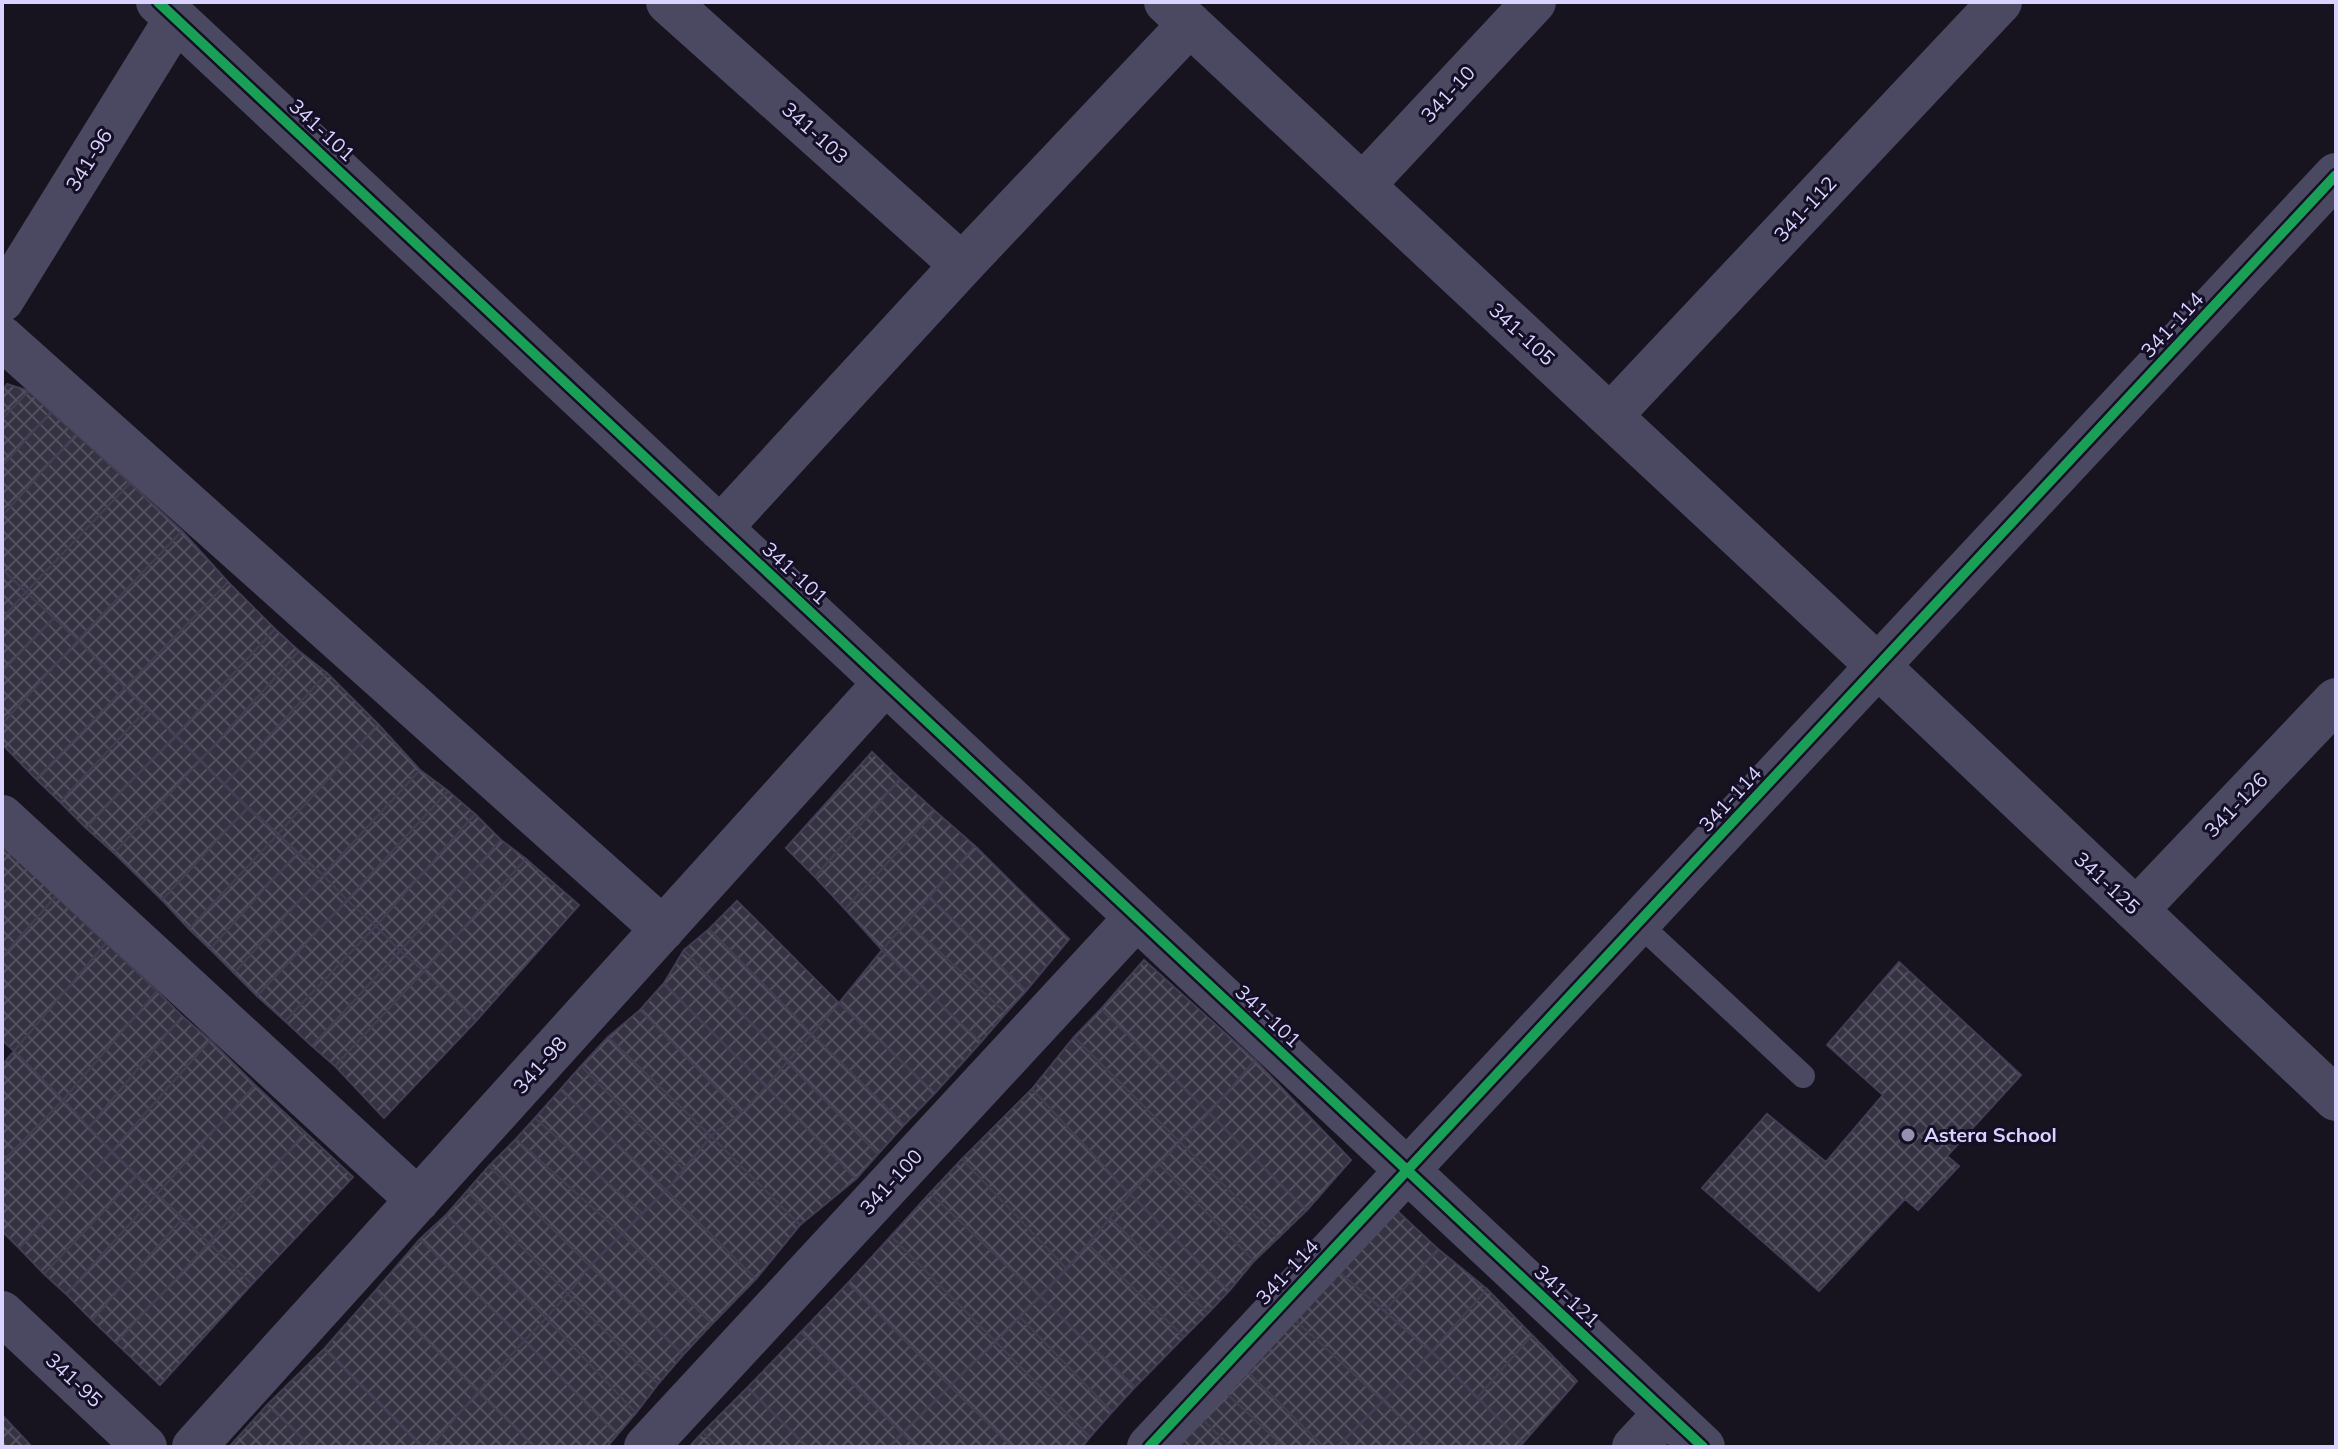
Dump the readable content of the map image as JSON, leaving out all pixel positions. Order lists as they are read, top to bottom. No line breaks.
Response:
{"streets":{"street":["341-10","341-101","341-103","341-96","341-112","341-114","341-105","341-126","341-125","341-98","341-100","341-121","341-95"]},"crossings":[["341-10","341-105"],["341-101","341-96"],["341-101","341-114"],["341-101","341-98"],["341-101","341-100"],["341-101","341-121"],["341-112","341-105"],["341-114","341-105"],["341-114","341-125"],["341-114","341-121"],["341-105","341-125"],["341-126","341-125"]],"places":["Astera School"]}
